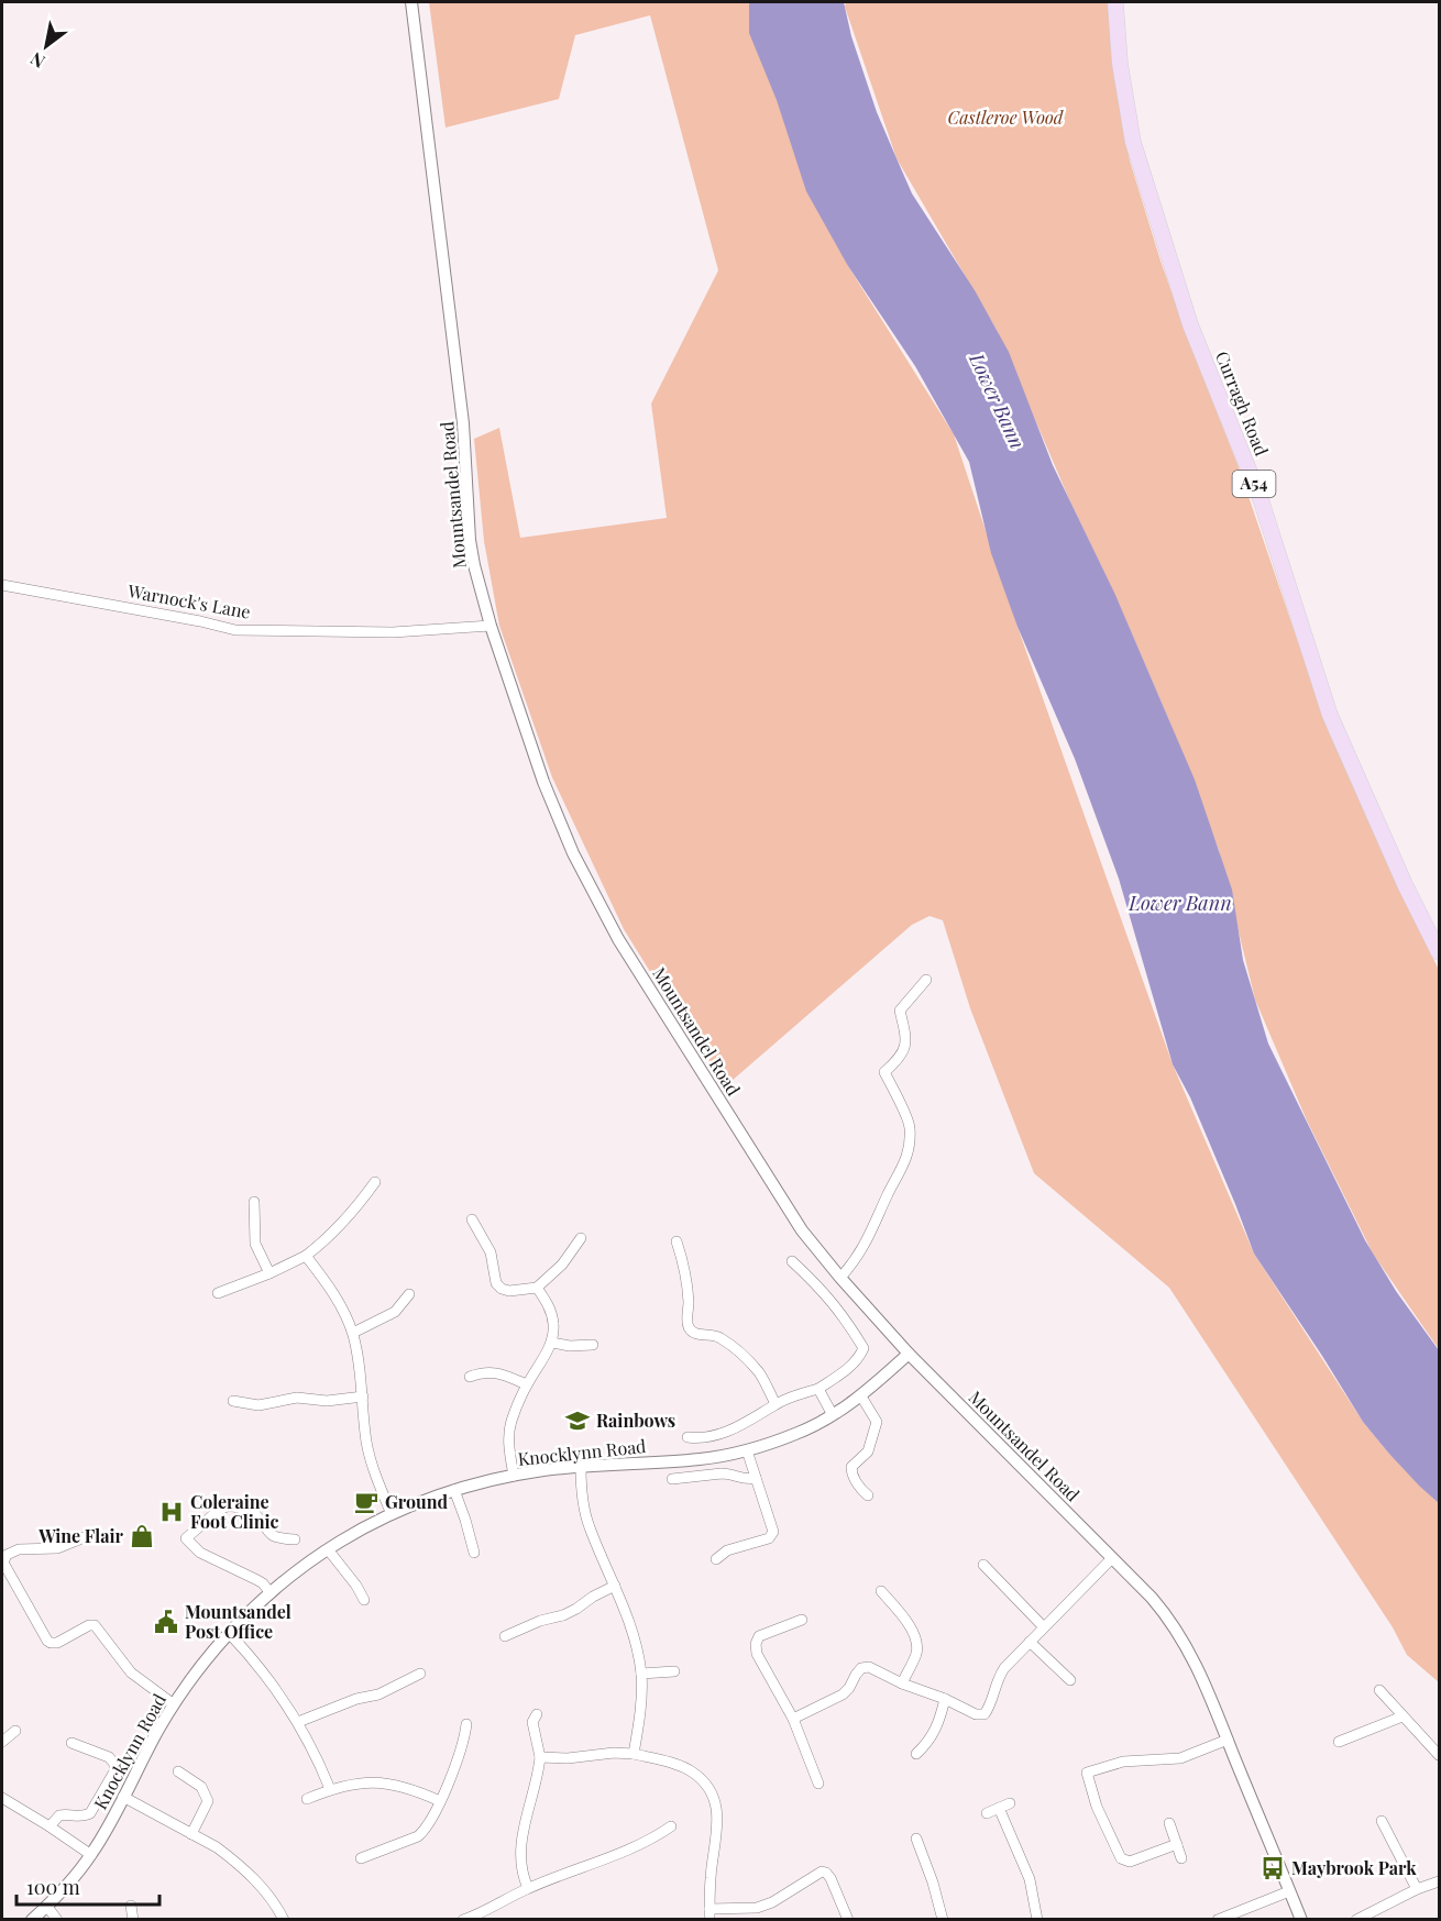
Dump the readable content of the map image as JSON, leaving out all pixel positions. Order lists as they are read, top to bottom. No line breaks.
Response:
{"streets":{"main road":["Curragh Road","A54"],"street":["Mountsandel Road","Warnock's Lane","Knocklynn Road"]},"crossings":[["Mountsandel Road","Warnock's Lane"],["Mountsandel Road","Knocklynn Road"]],"water":["Lower Bann"],"parks":["Castleroe Wood"],"places":{"school or university":["Rainbows"],"cafe":["Ground"],"hospital":["Coleraine Foot Clinic"],"shop":["Wine Flair"],"public building":["Mountsandel Post Office"],"bus stop":["Maybrook Park"]},"scale_bar":"100 m","north":"bottom left"}
